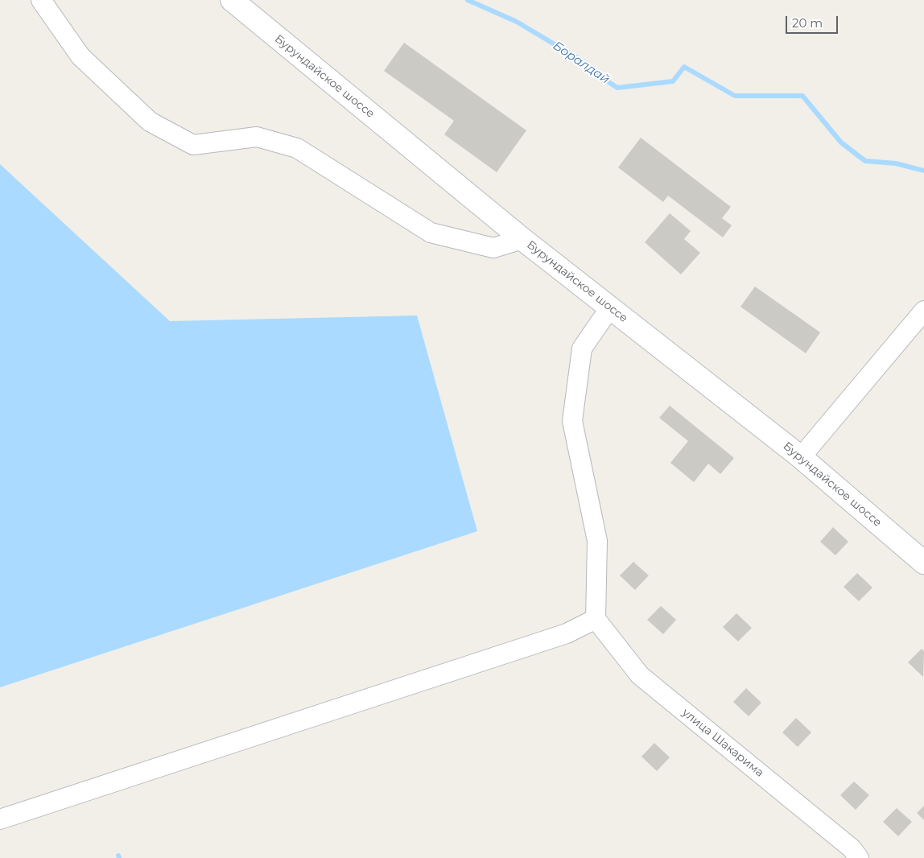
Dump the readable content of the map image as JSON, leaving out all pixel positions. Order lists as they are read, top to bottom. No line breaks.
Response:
{"streets":{"main road":["Бурундайское шоссе"],"street":["улица Шакарима"]},"water":["Боралдай"],"scale_bar":"20 m"}
